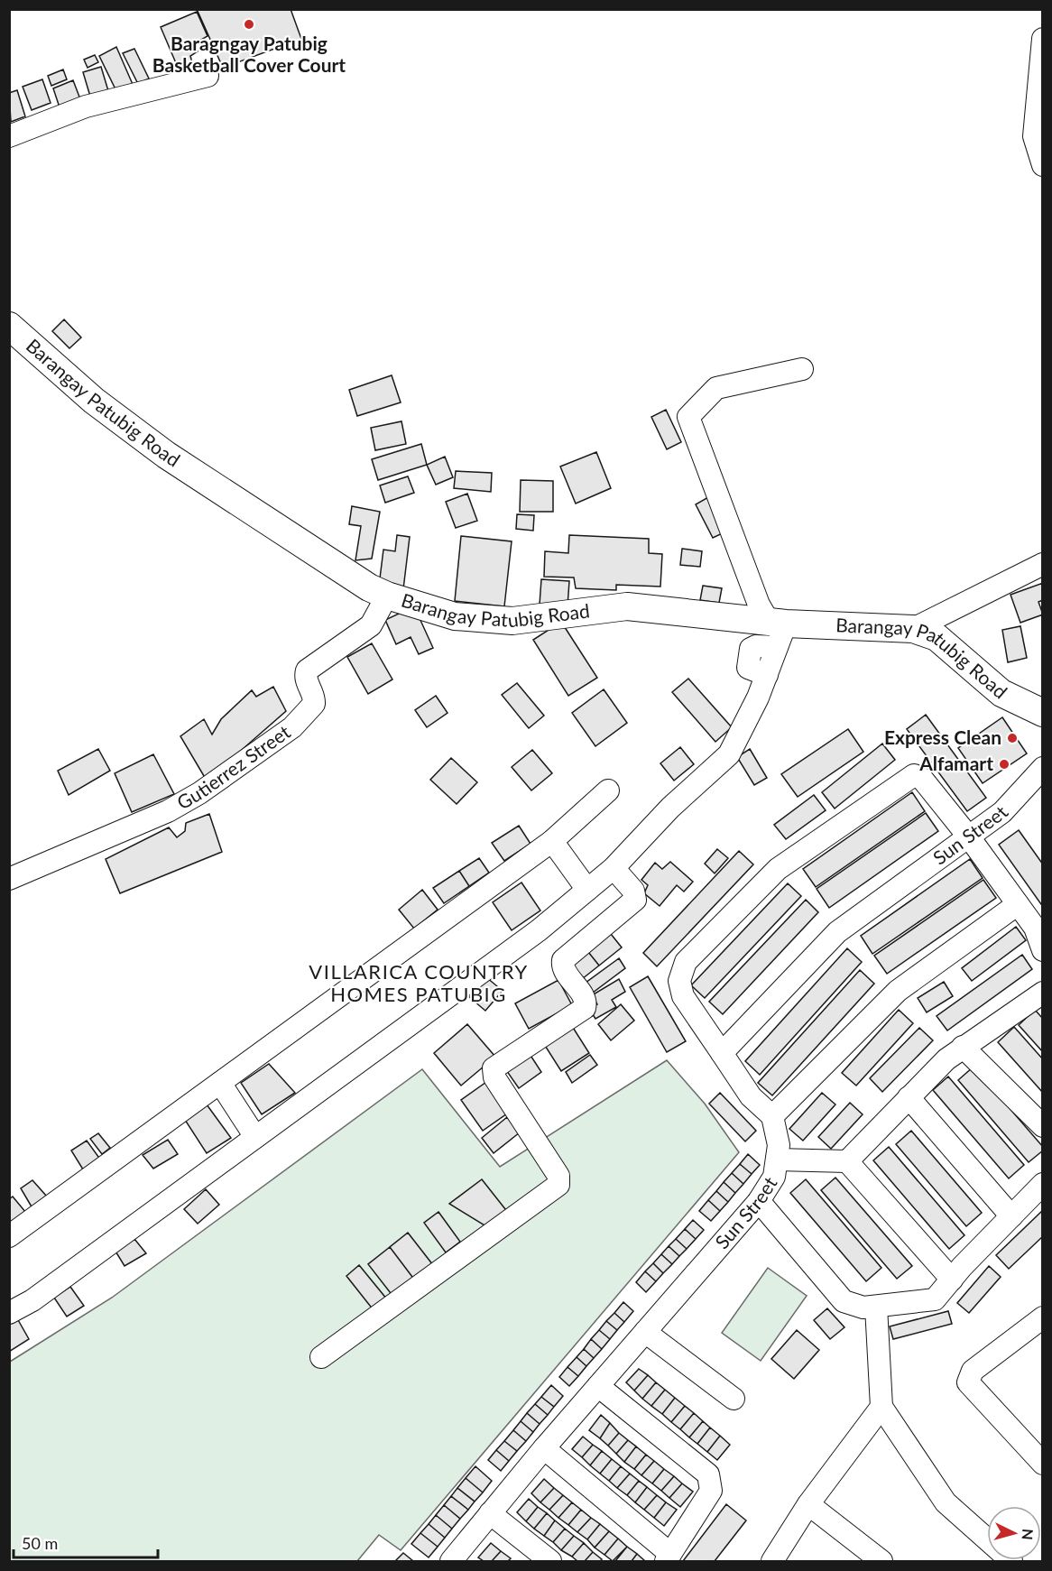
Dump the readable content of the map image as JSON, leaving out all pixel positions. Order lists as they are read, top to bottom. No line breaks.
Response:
{"streets":{"main road":["Barangay Patubig Road"],"street":["Gutierrez Street","Sun Street"]},"crossings":[["Barangay Patubig Road","Gutierrez Street"]],"districts":["VILLARICA COUNTRY HOMES PATUBIG"],"places":["Baragngay Patubig Basketball Cover Court","Express Clean","Alfamart"],"scale_bar":"50 m","north":"right"}
